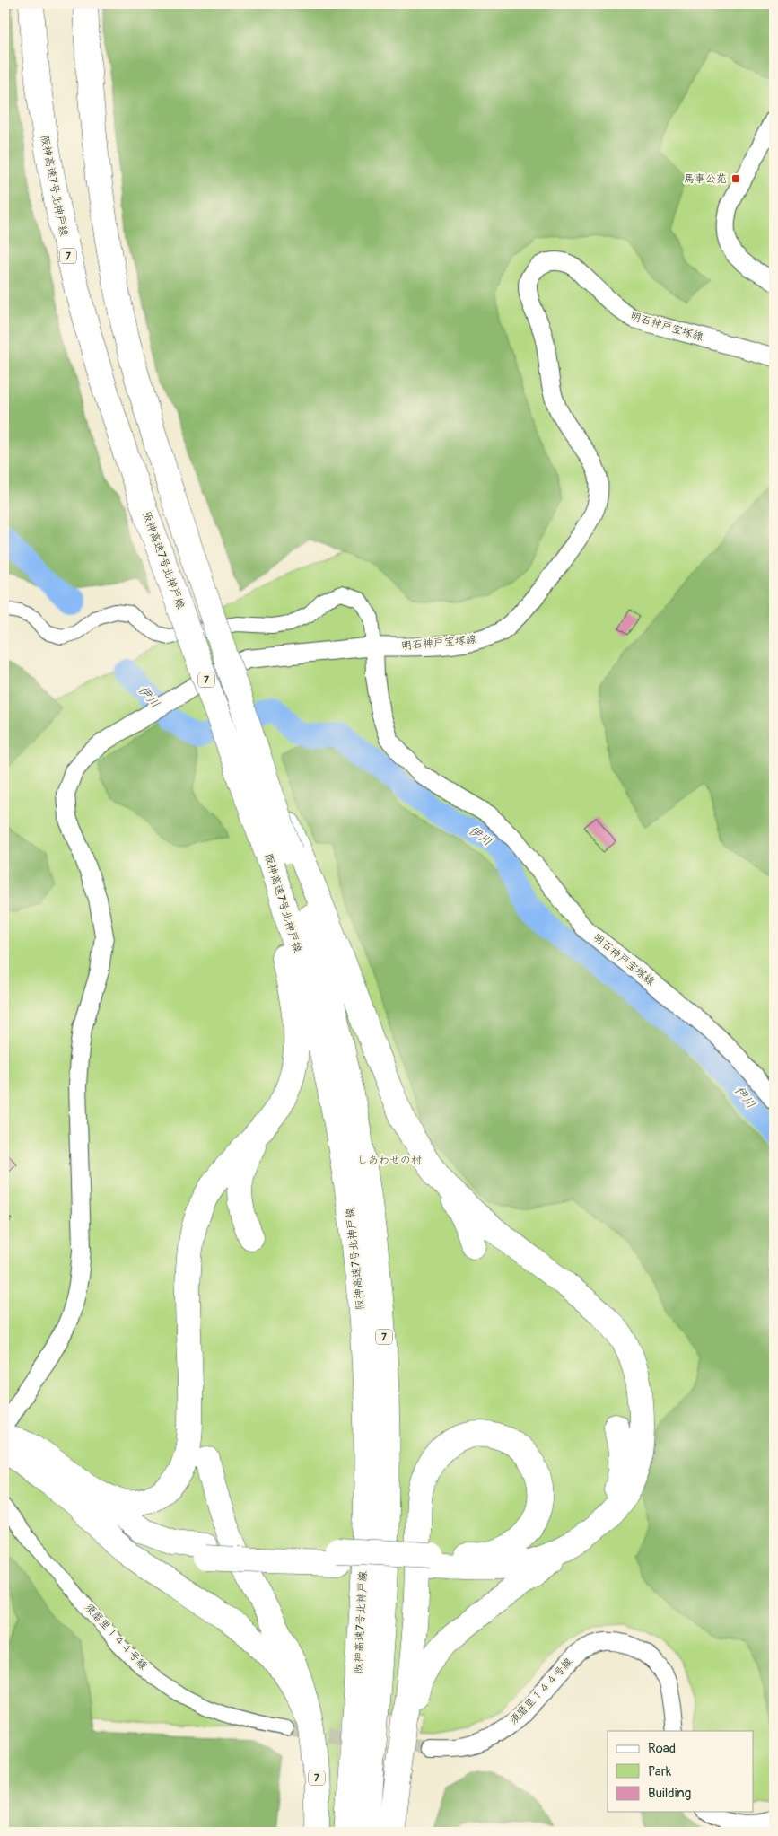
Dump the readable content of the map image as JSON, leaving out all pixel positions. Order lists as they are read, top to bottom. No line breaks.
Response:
{"streets":{"highway":["阪神高速7号北神戸線","7"],"street":["明石神戸宝塚線","須磨里１４４号線"]},"crossings":[["阪神高速7号北神戸線","7"]],"water":["伊川"],"parks":["しあわせの村"],"places":{"transit":["馬事公苑"]},"legend":["Road","Park","Building"]}
